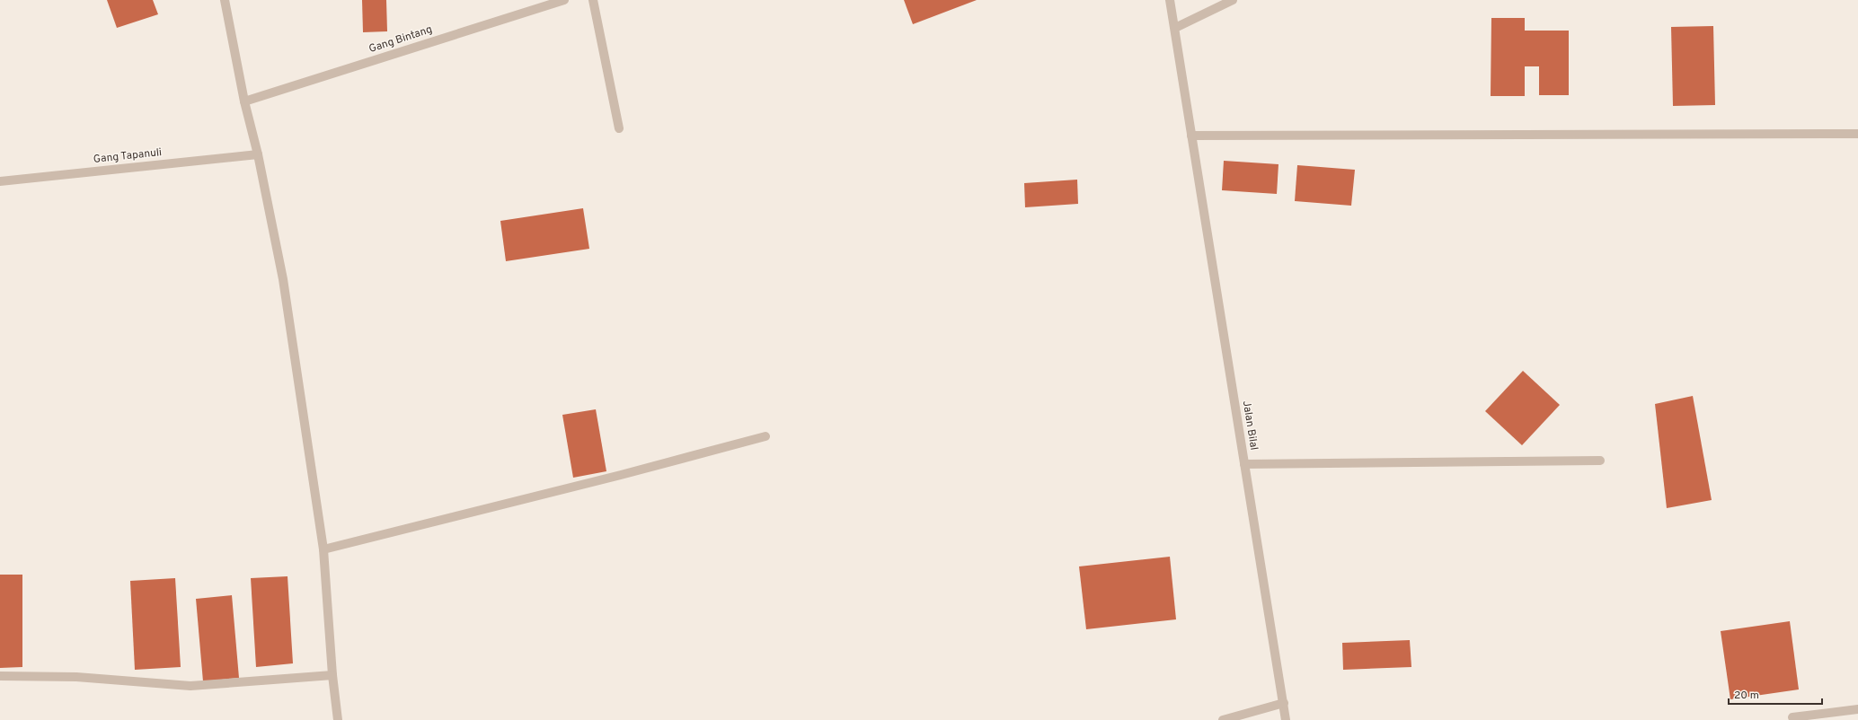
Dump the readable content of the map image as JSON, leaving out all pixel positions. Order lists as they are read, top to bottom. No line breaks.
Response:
{"streets":{"street":["Gang Bintang","Gang Tapanuli","Jalan Bilal"]},"scale_bar":"20 m"}
